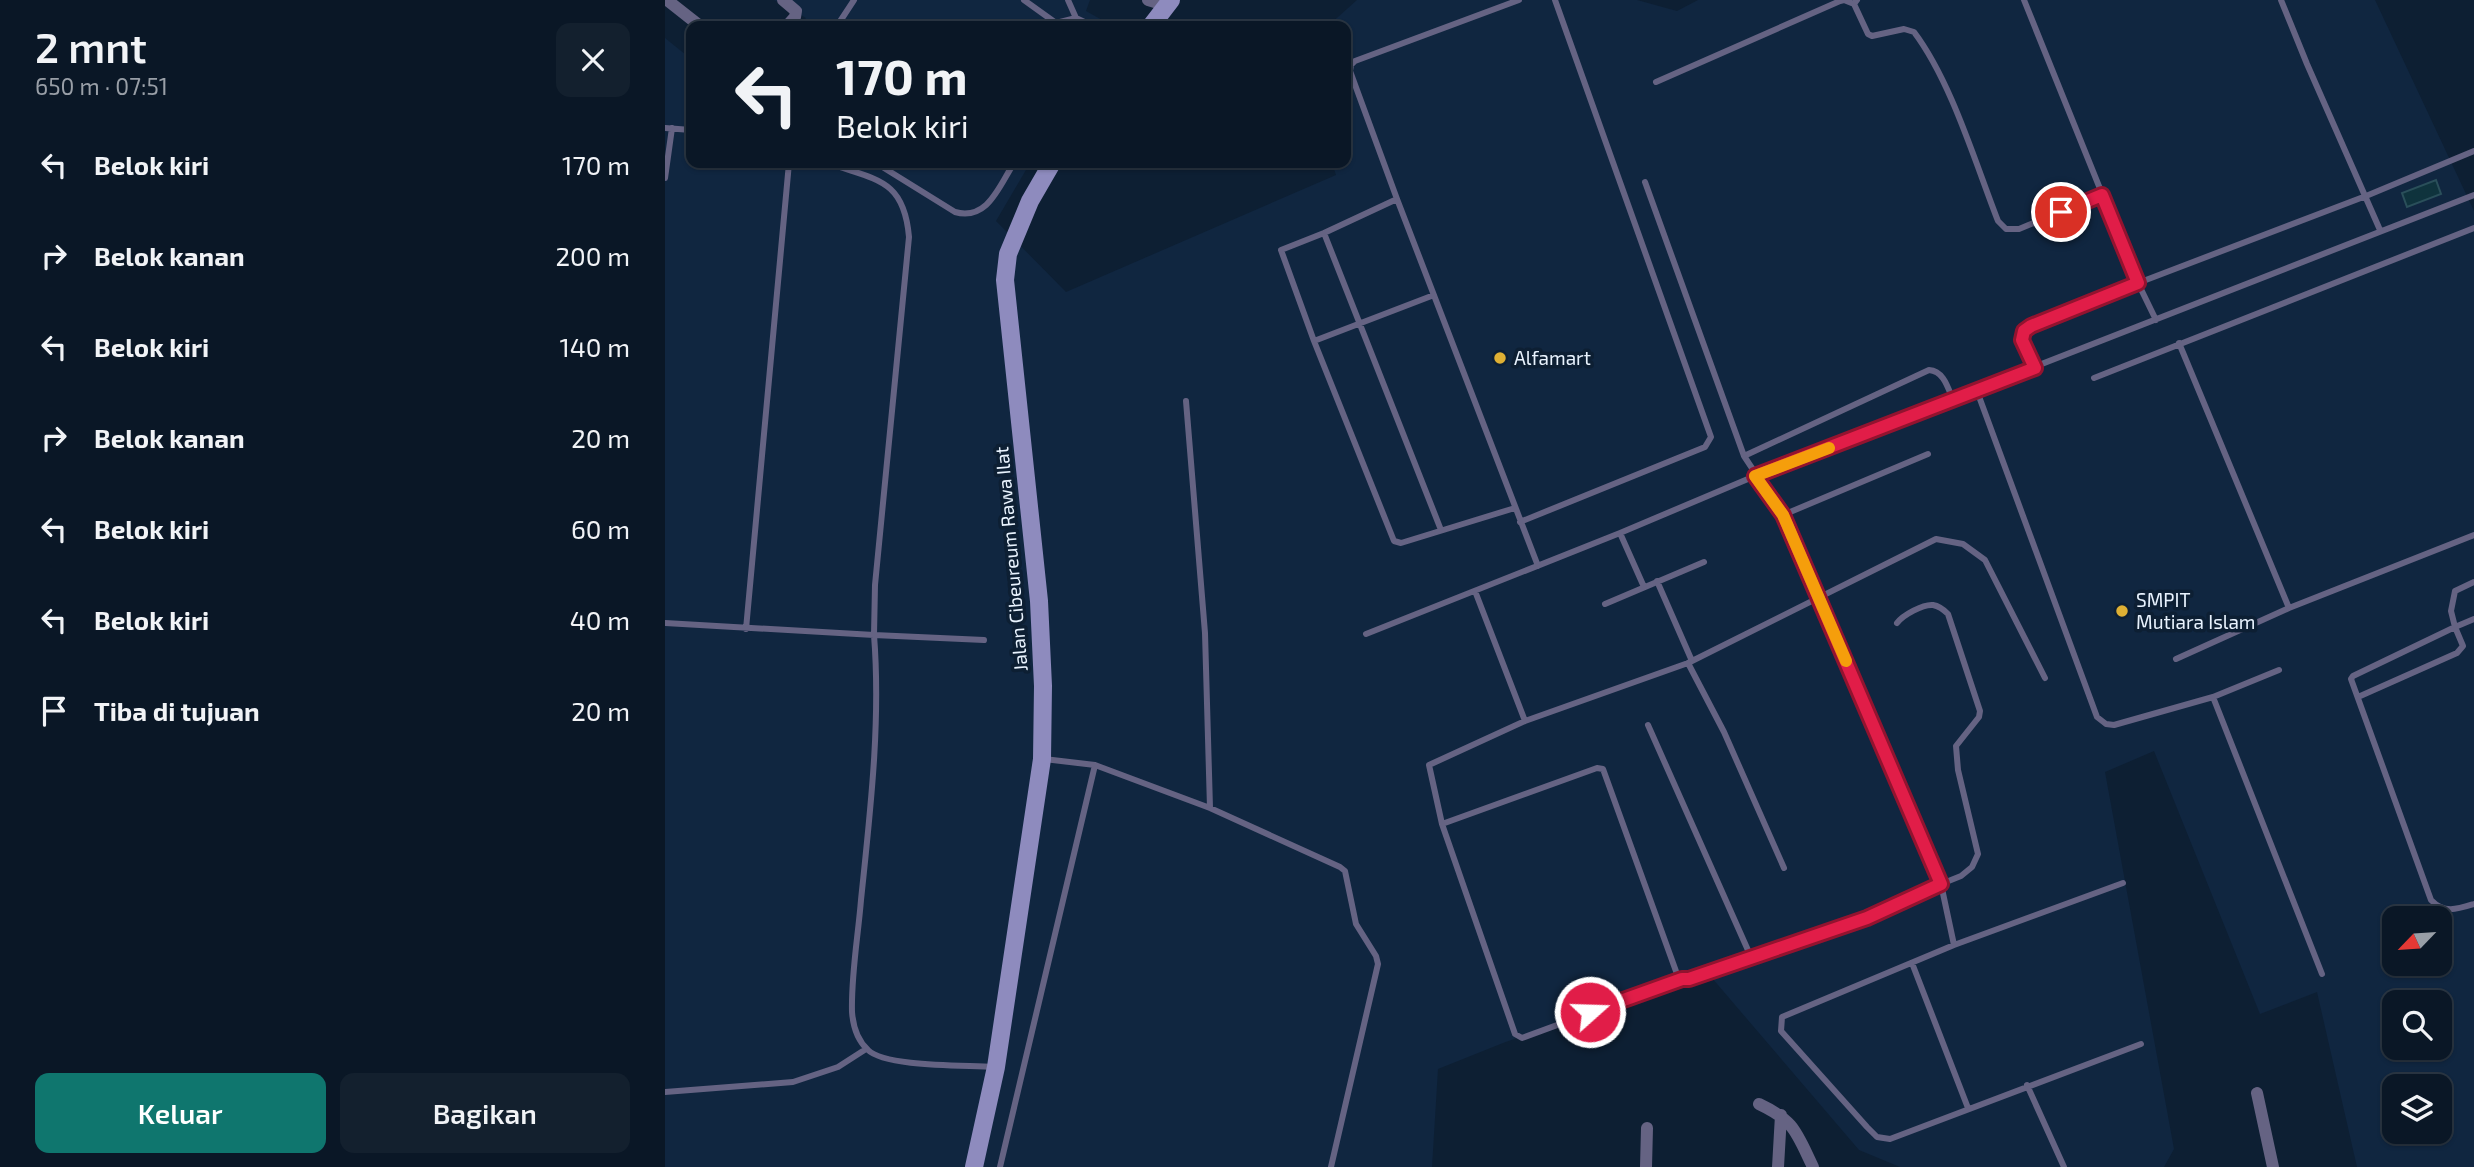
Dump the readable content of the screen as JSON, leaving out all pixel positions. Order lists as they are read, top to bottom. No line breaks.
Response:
{"streets":{"street":["Jalan Cibeureum Rawa Ilat"]},"places":["Alfamart","SMPIT Mutiara Islam"],"north":"bottom left","page":{"heading":["2 mnt","650 m · 07:51"],"turn":["170 m","Belok kiri"],"list":[{"name":"Belok kiri","value":"170 m"},{"name":"Belok kanan","value":"200 m"},{"name":"Belok kiri","value":"140 m"},{"name":"Belok kanan","value":"20 m"},{"name":"Belok kiri","value":"60 m"},{"name":"Belok kiri","value":"40 m"},{"name":"Tiba di tujuan","value":"20 m"}],"buttons":["Keluar","Bagikan"]}}
